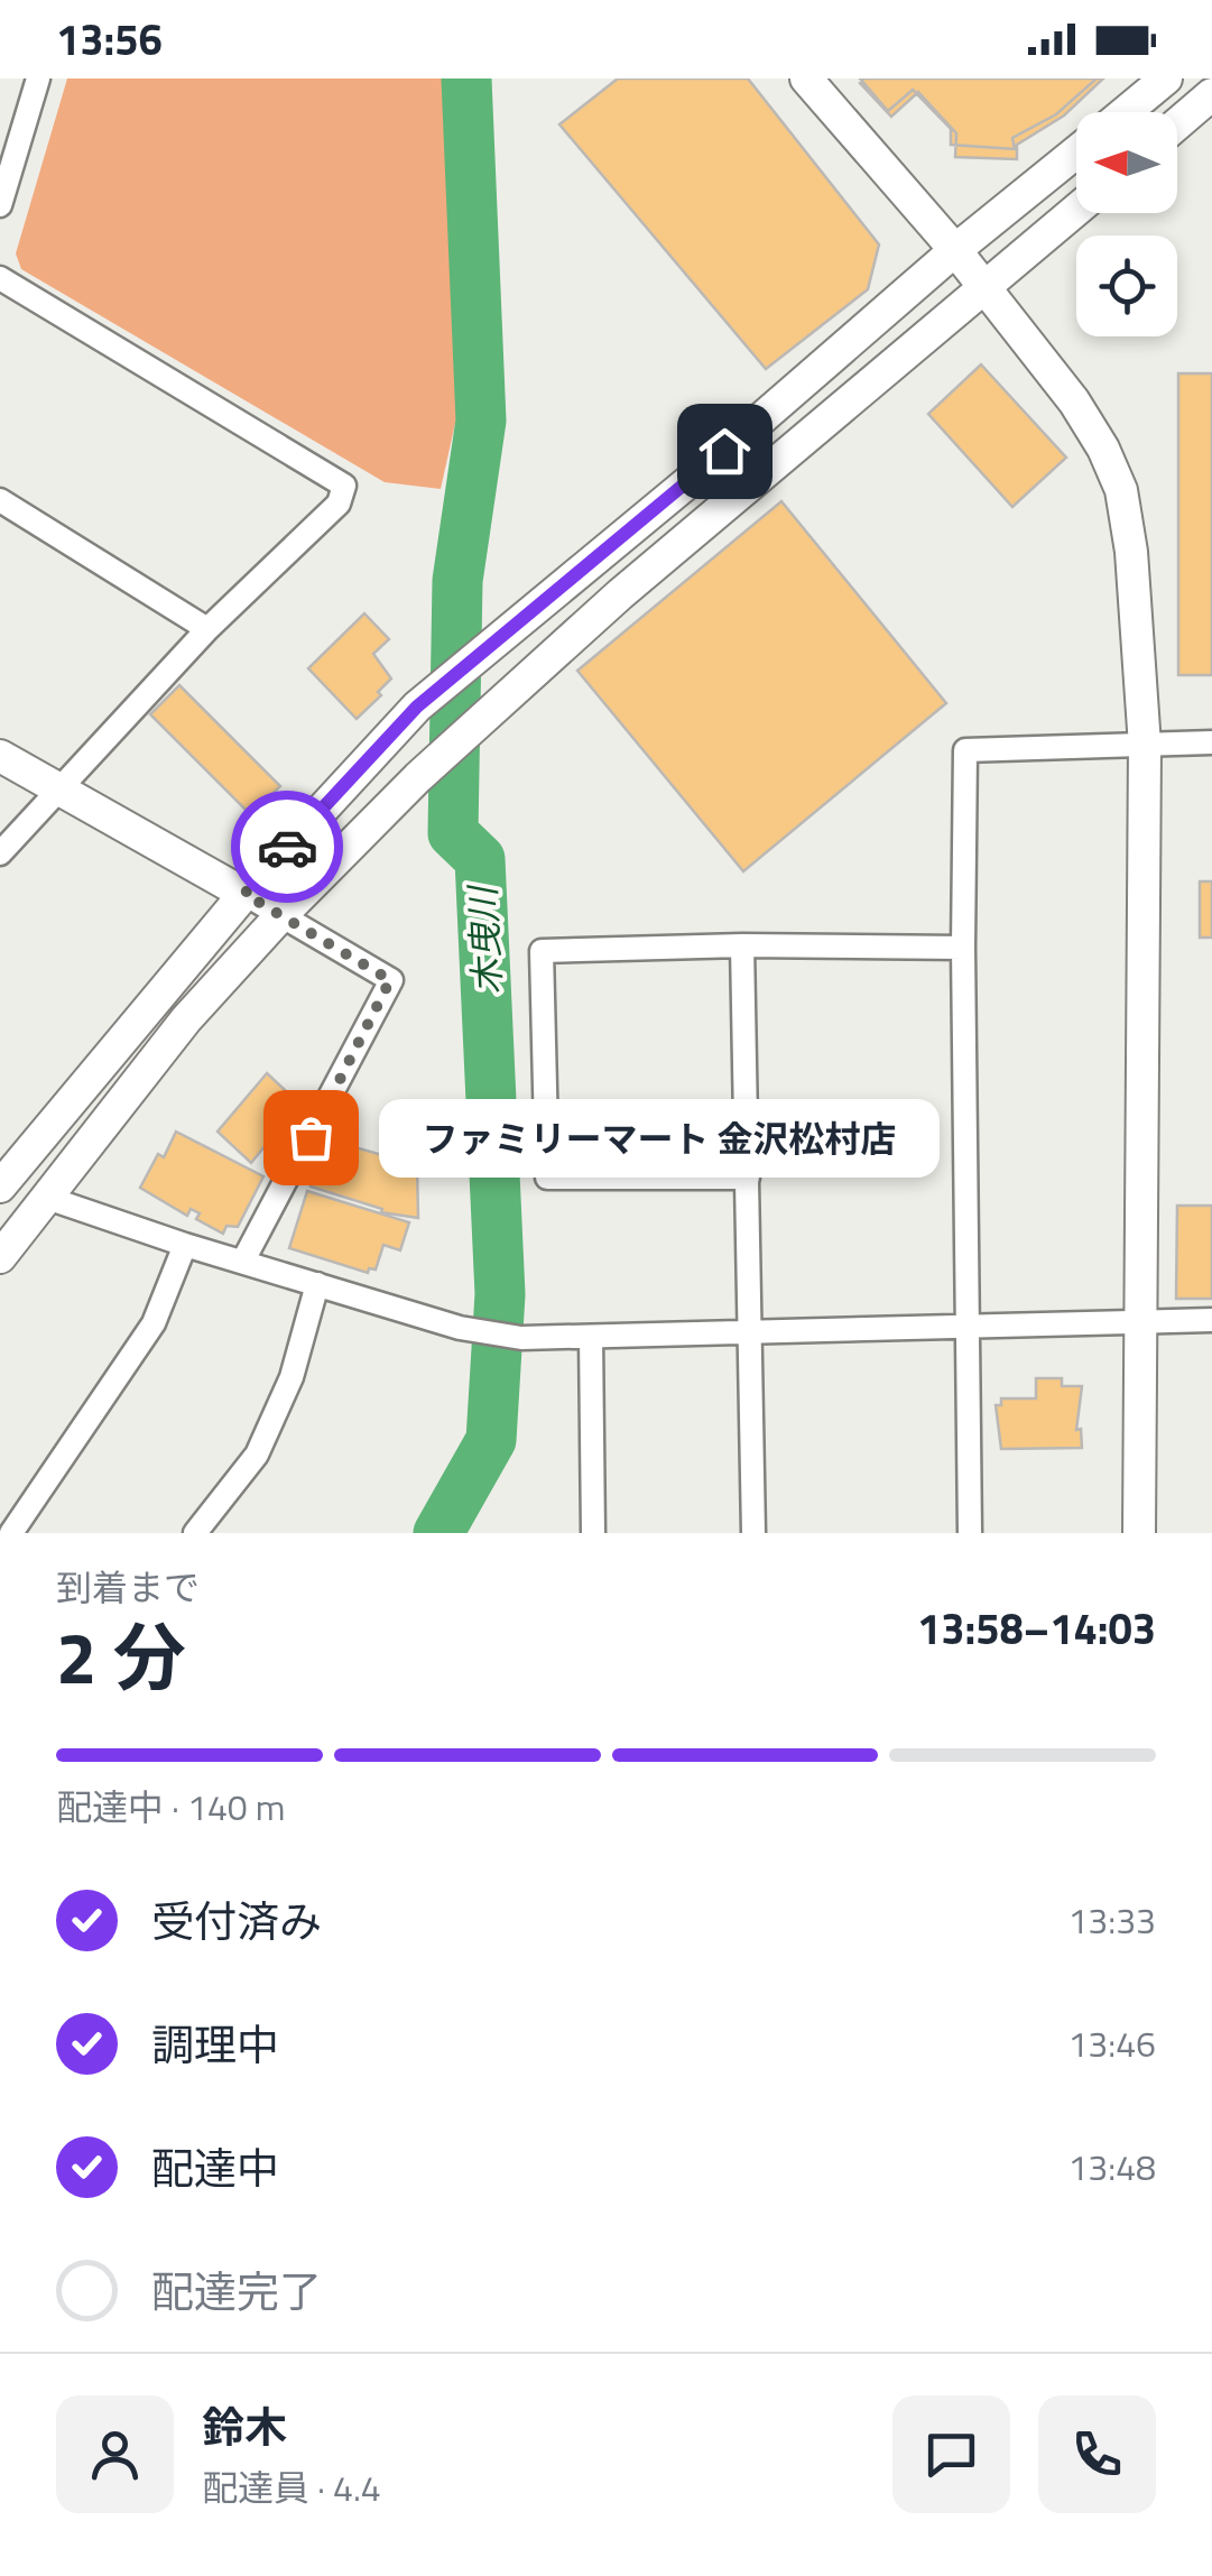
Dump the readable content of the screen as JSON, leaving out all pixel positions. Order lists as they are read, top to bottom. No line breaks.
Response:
{"water":["木曳川"],"places":["ファミリーマート 金沢松村店"],"north":"left","page":{"status":"13:56","bubble":"ファミリーマート 金沢松村店","heading":["2 分","到着まで","13:58–14:03"],"panel":["鈴木","配達員 · 4.4"],"bar":"配達中 · 140 m","list":[["受付済み","13:33"],["調理中","13:46"],["配達中","13:48"],"配達完了"]}}
